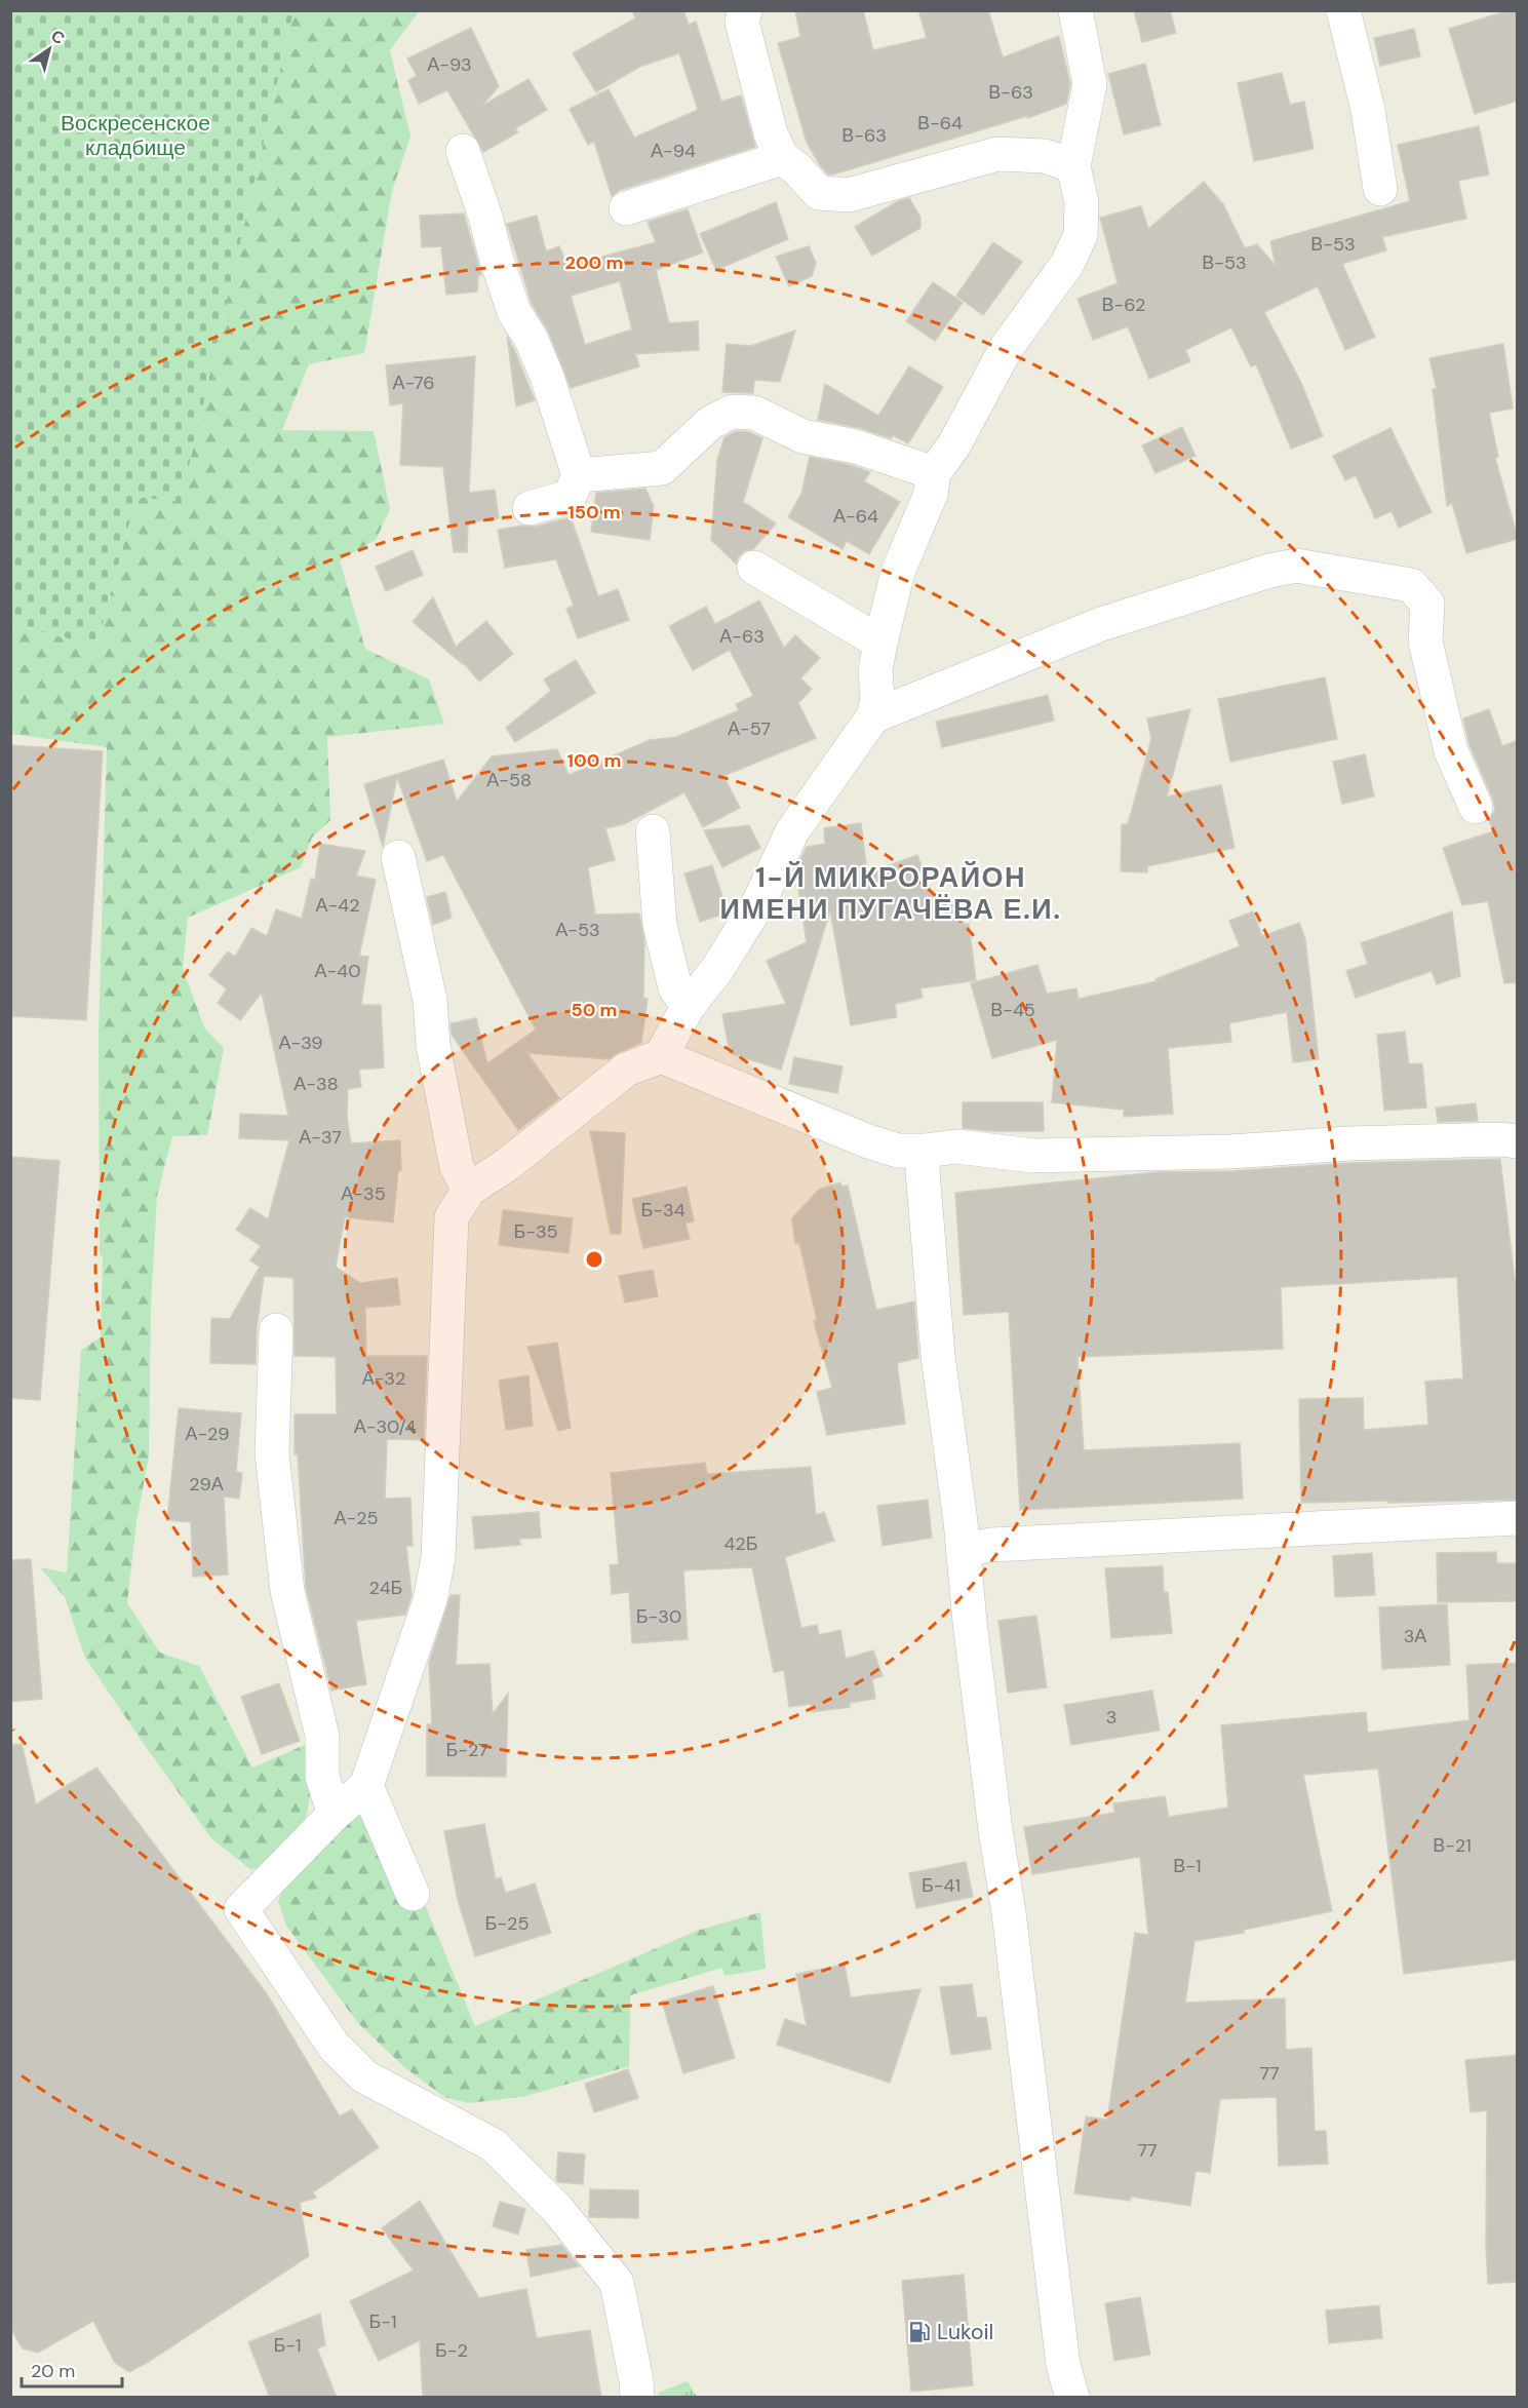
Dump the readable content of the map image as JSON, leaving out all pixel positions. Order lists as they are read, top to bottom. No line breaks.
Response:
{"districts":["1-Й МИКРОРАЙОН ИМЕНИ ПУГАЧЁВА Е.И."],"parks":["Воскресенское кладбище"],"places":{"fuel station":["Lukoil"]},"house_numbers":["А-93","В-63","В-64","В-63","А-94","В-53","В-53","В-62","А-76","А-64","А-63","А-57","А-58","А-42","А-53","А-40","В-45","А-39","А-38","А-37","А-35","Б-34","Б-35","А-32","А-30/4","А-29","29А","А-25","42Б","24Б","Б-30","3А","3","Б-27","В-21","В-1","Б-41","Б-25","77","77","Б-1","Б-1","Б-2"],"scale_bar":"20 m","north":"top right","rings":["200 m","150 m","100 m","50 m"]}
